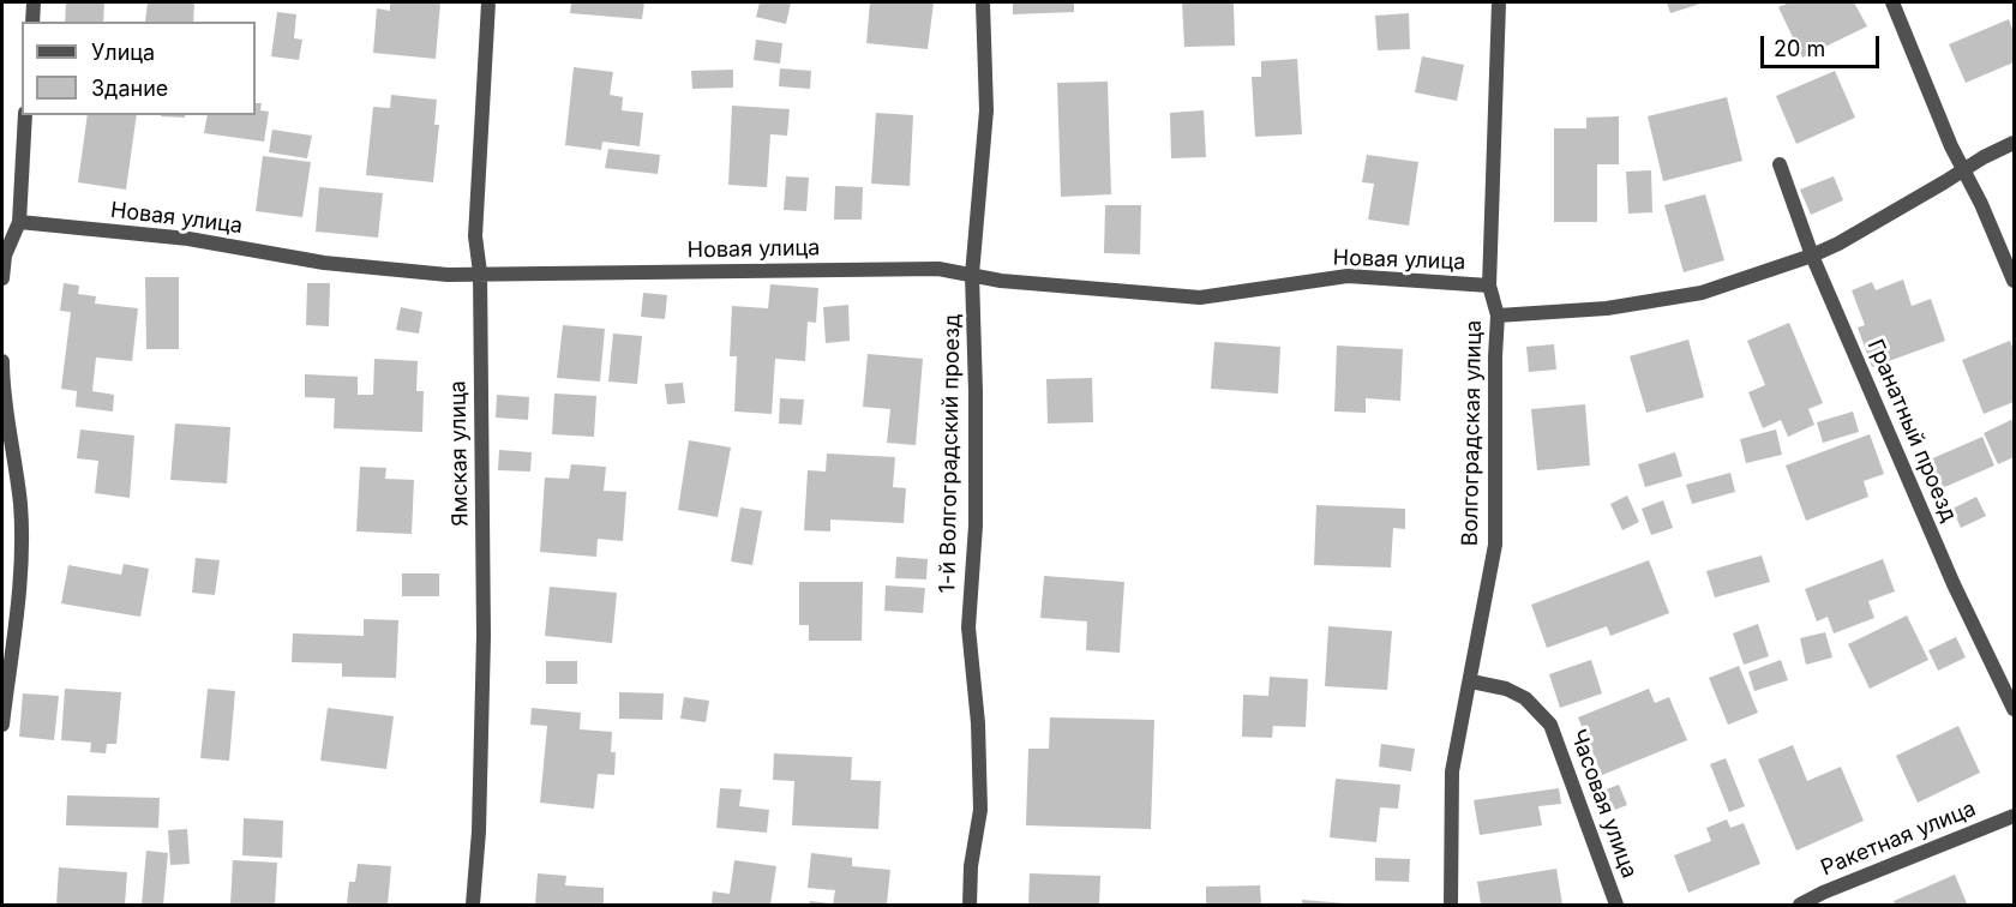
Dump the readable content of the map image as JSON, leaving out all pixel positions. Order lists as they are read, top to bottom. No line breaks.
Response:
{"streets":{"street":["Новая улица","Гранатный проезд","Волгоградская улица","Ямская улица","1-й Волгоградский проезд","Часовая улица","Ракетная улица"]},"crossings":[["Новая улица","Волгоградская улица"],["Новая улица","Ямская улица"],["Новая улица","1-й Волгоградский проезд"],["Волгоградская улица","Часовая улица"]],"legend":["Улица","Здание"],"scale_bar":"20 m"}
